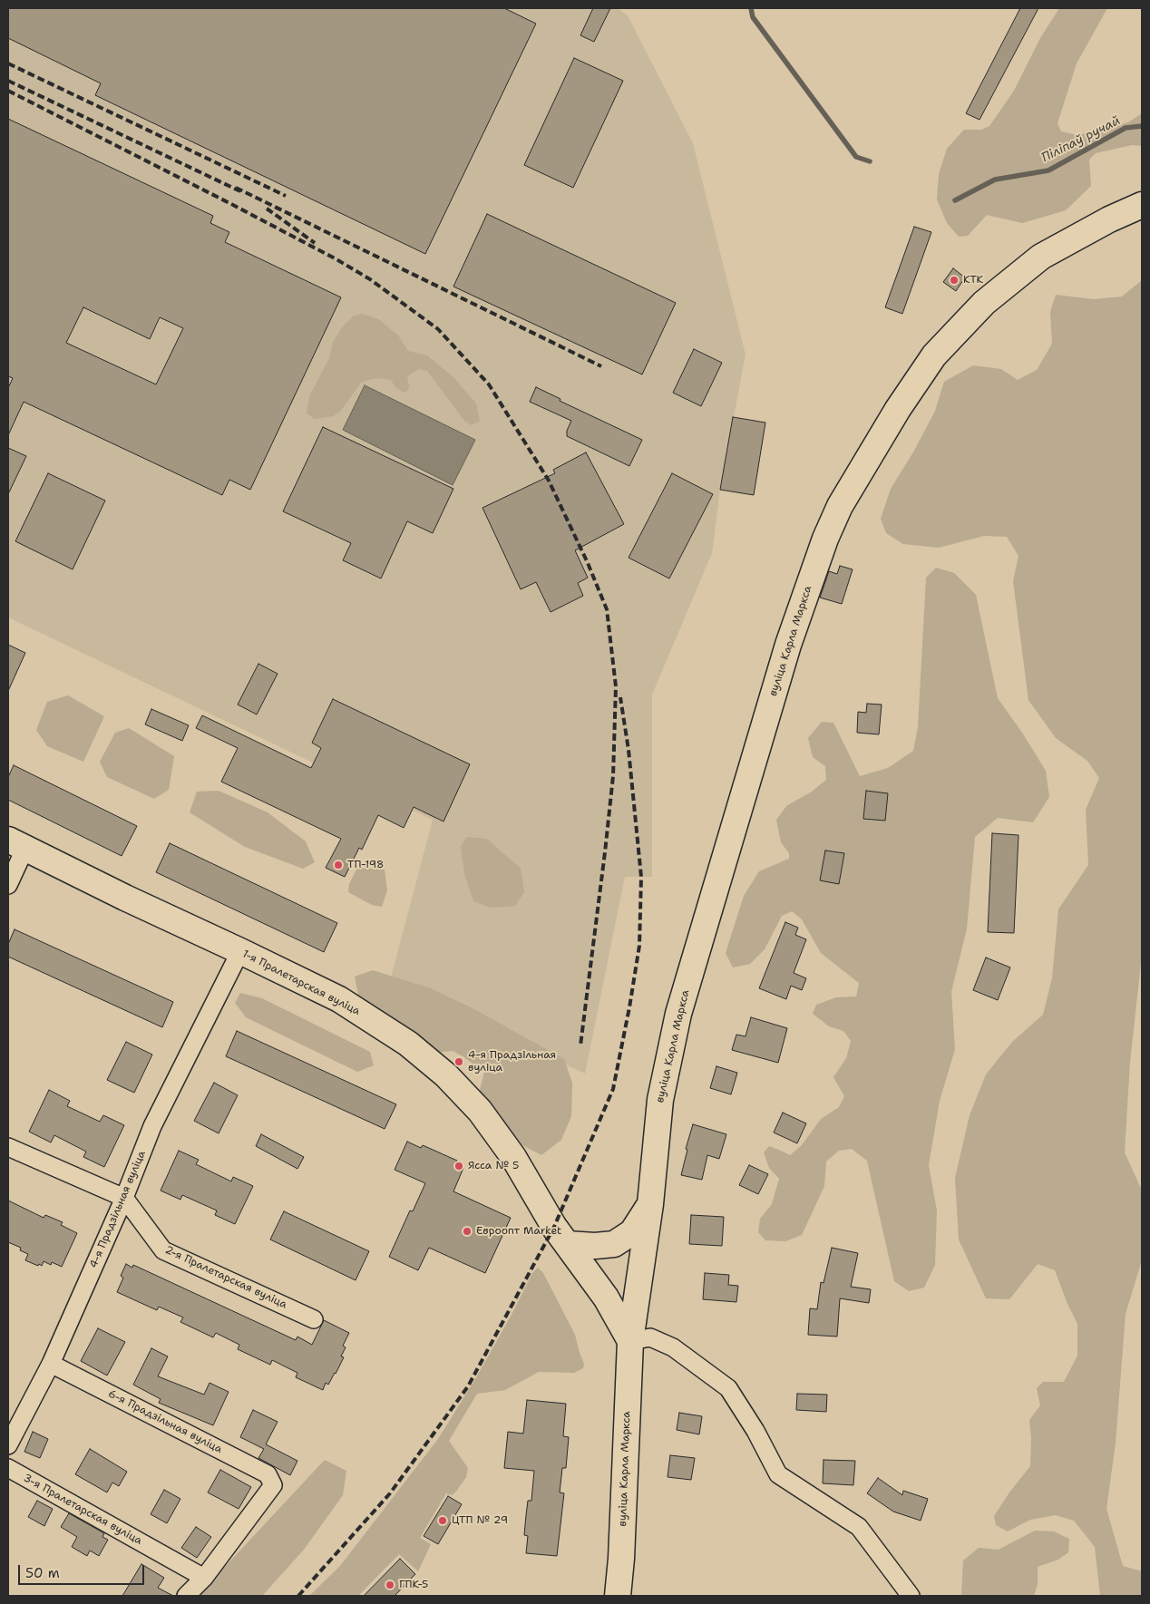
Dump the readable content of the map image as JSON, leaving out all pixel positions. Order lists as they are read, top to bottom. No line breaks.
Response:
{"streets":{"main road":["вуліца Карла Маркса","1-я Пралетарская вуліца"],"street":["4-я Прадзільная вуліца","2-я Пралетарская вуліца","6-я Прадзільная вуліца","3-я Пралетарская вуліца"]},"crossings":[["вуліца Карла Маркса","1-я Пралетарская вуліца"],["1-я Пралетарская вуліца","4-я Прадзільная вуліца"],["4-я Прадзільная вуліца","2-я Пралетарская вуліца"],["4-я Прадзільная вуліца","6-я Прадзільная вуліца"],["6-я Прадзільная вуліца","3-я Пралетарская вуліца"]],"water":["Піліпаў ручай"],"places":["КТК","ТП-198","4-я Прадзільная вуліца","Ясса № 5","Евроопт Market","ЦТП № 29","ГПК-5"],"scale_bar":"50 m"}
